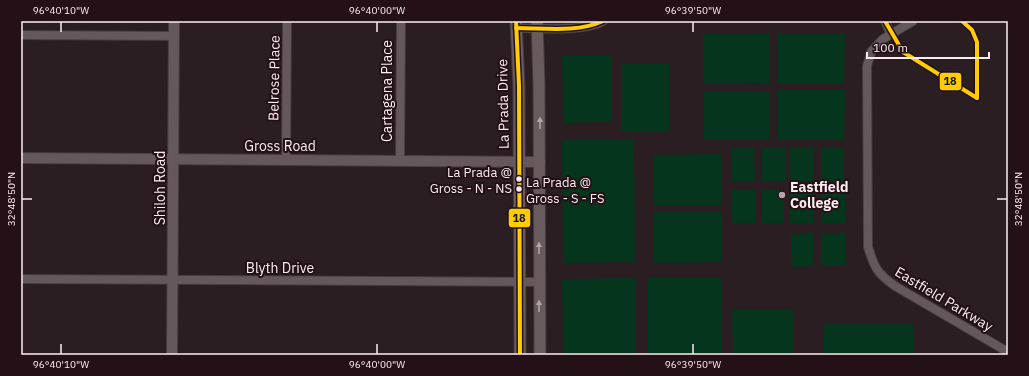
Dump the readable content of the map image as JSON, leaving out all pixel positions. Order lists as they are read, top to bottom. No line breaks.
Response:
{"streets":{"main road":["La Prada Drive"],"street":["Belrose Place","Cartagena Place","Gross Road","Shiloh Road","Blyth Drive","Eastfield Parkway"]},"crossings":[["Belrose Place","Gross Road"],["Cartagena Place","Gross Road"],["La Prada Drive","Gross Road"],["La Prada Drive","Blyth Drive"],["Gross Road","Shiloh Road"],["Shiloh Road","Blyth Drive"]],"places":["La Prada @ Gross - N - NS","La Prada @ Gross - S - FS","Eastfield College"],"lines":["transit line 18"],"scale_bar":"100 m","coordinates":["96°40'10\"W","96°40'00\"W","96°39'50\"W","32°48'50\"N"]}
